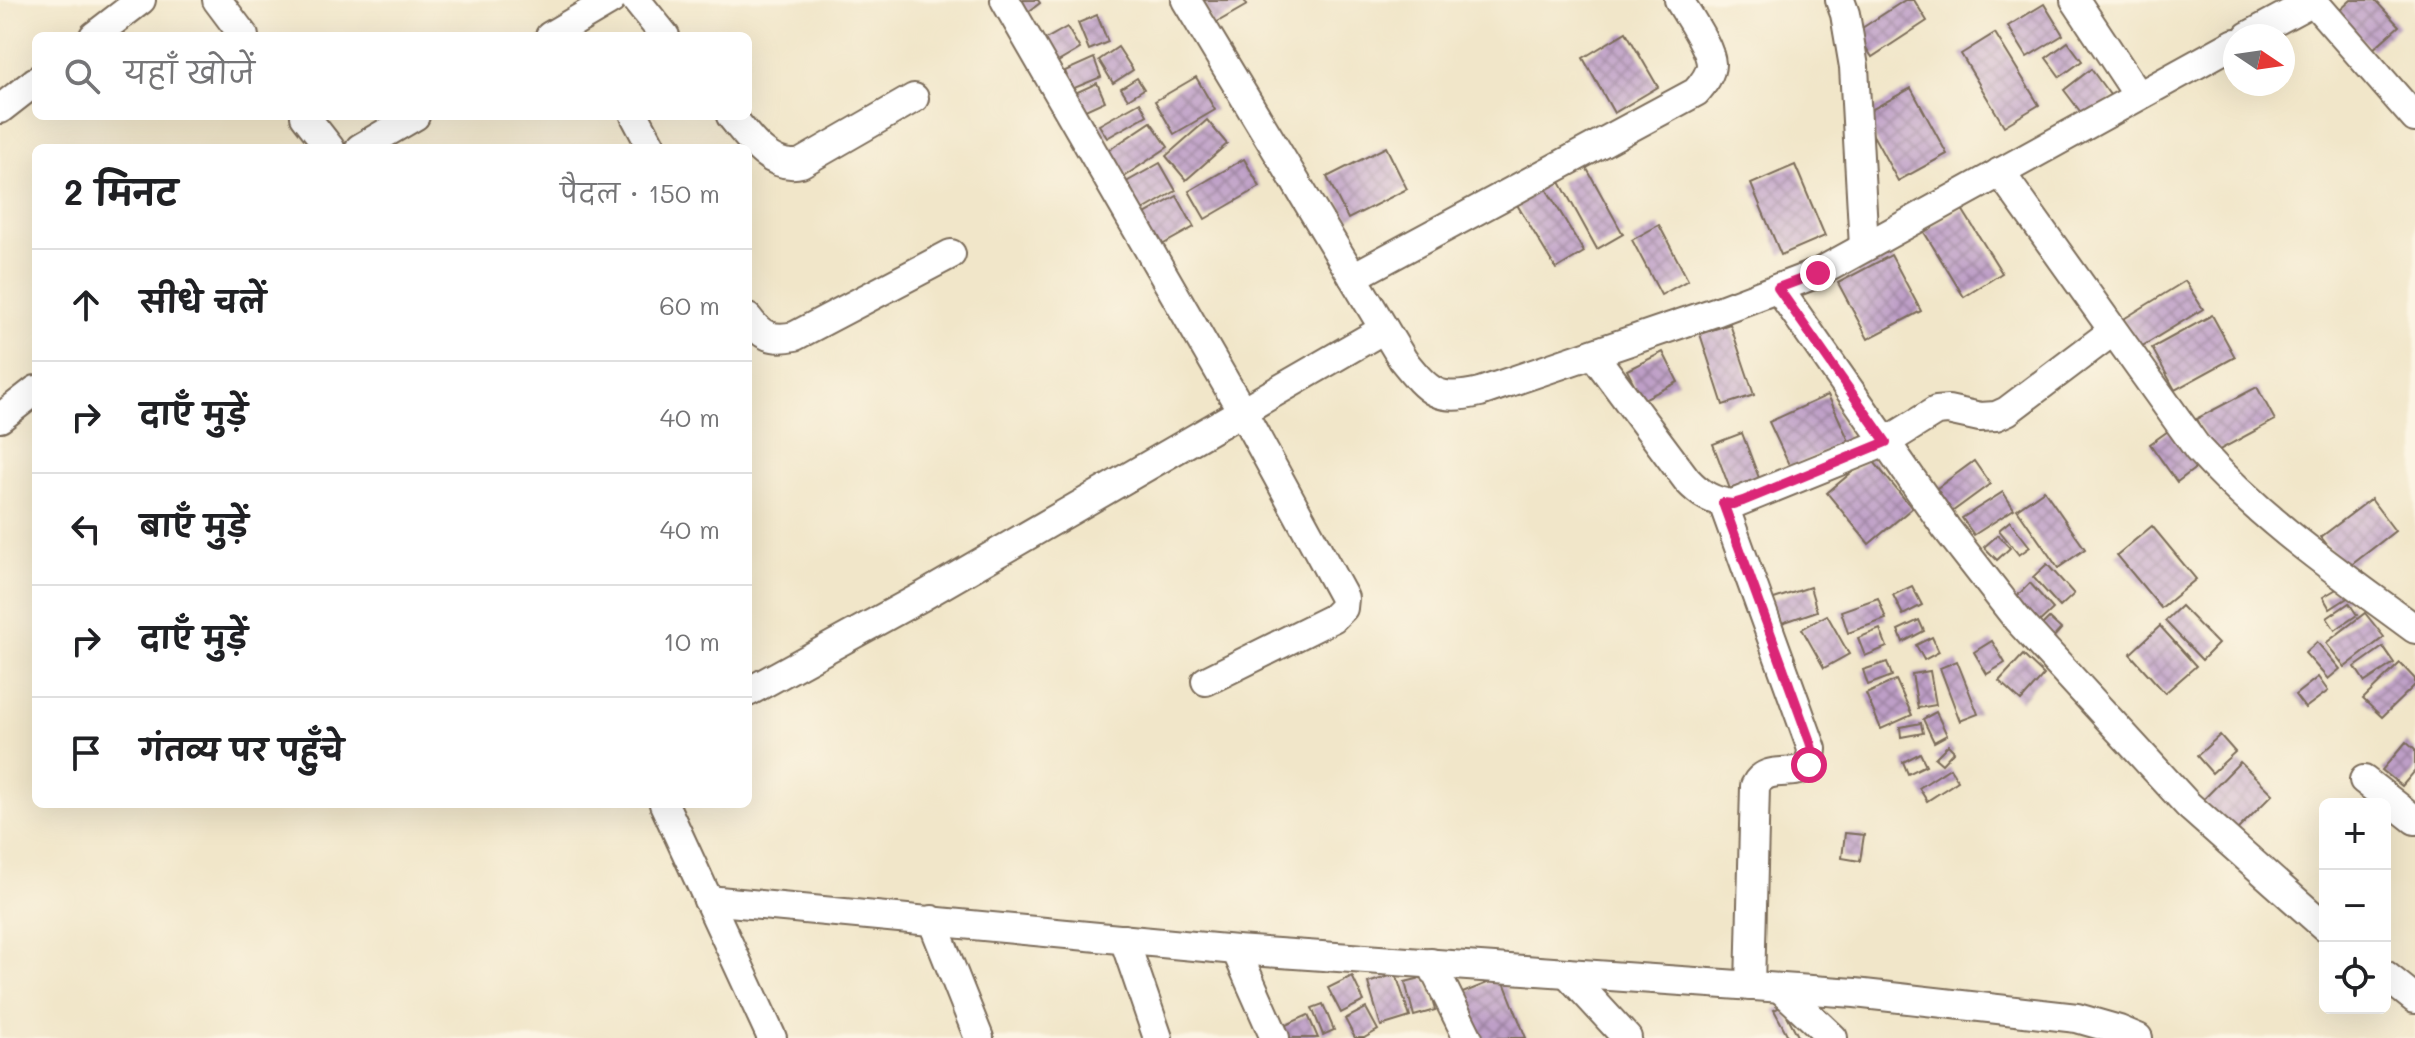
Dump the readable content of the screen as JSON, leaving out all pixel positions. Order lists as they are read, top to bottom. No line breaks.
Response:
{"north":"right","page":{"search":"यहाँ खोजें","heading":["2 मिनट","पैदल · 150 m"],"list":[["सीधे चलें","60 m"],["दाएँ मुड़ें","40 m"],["बाएँ मुड़ें","40 m"],["दाएँ मुड़ें","10 m"],"गंतव्य पर पहुँचे"],"map_buttons":["+","−"]}}
